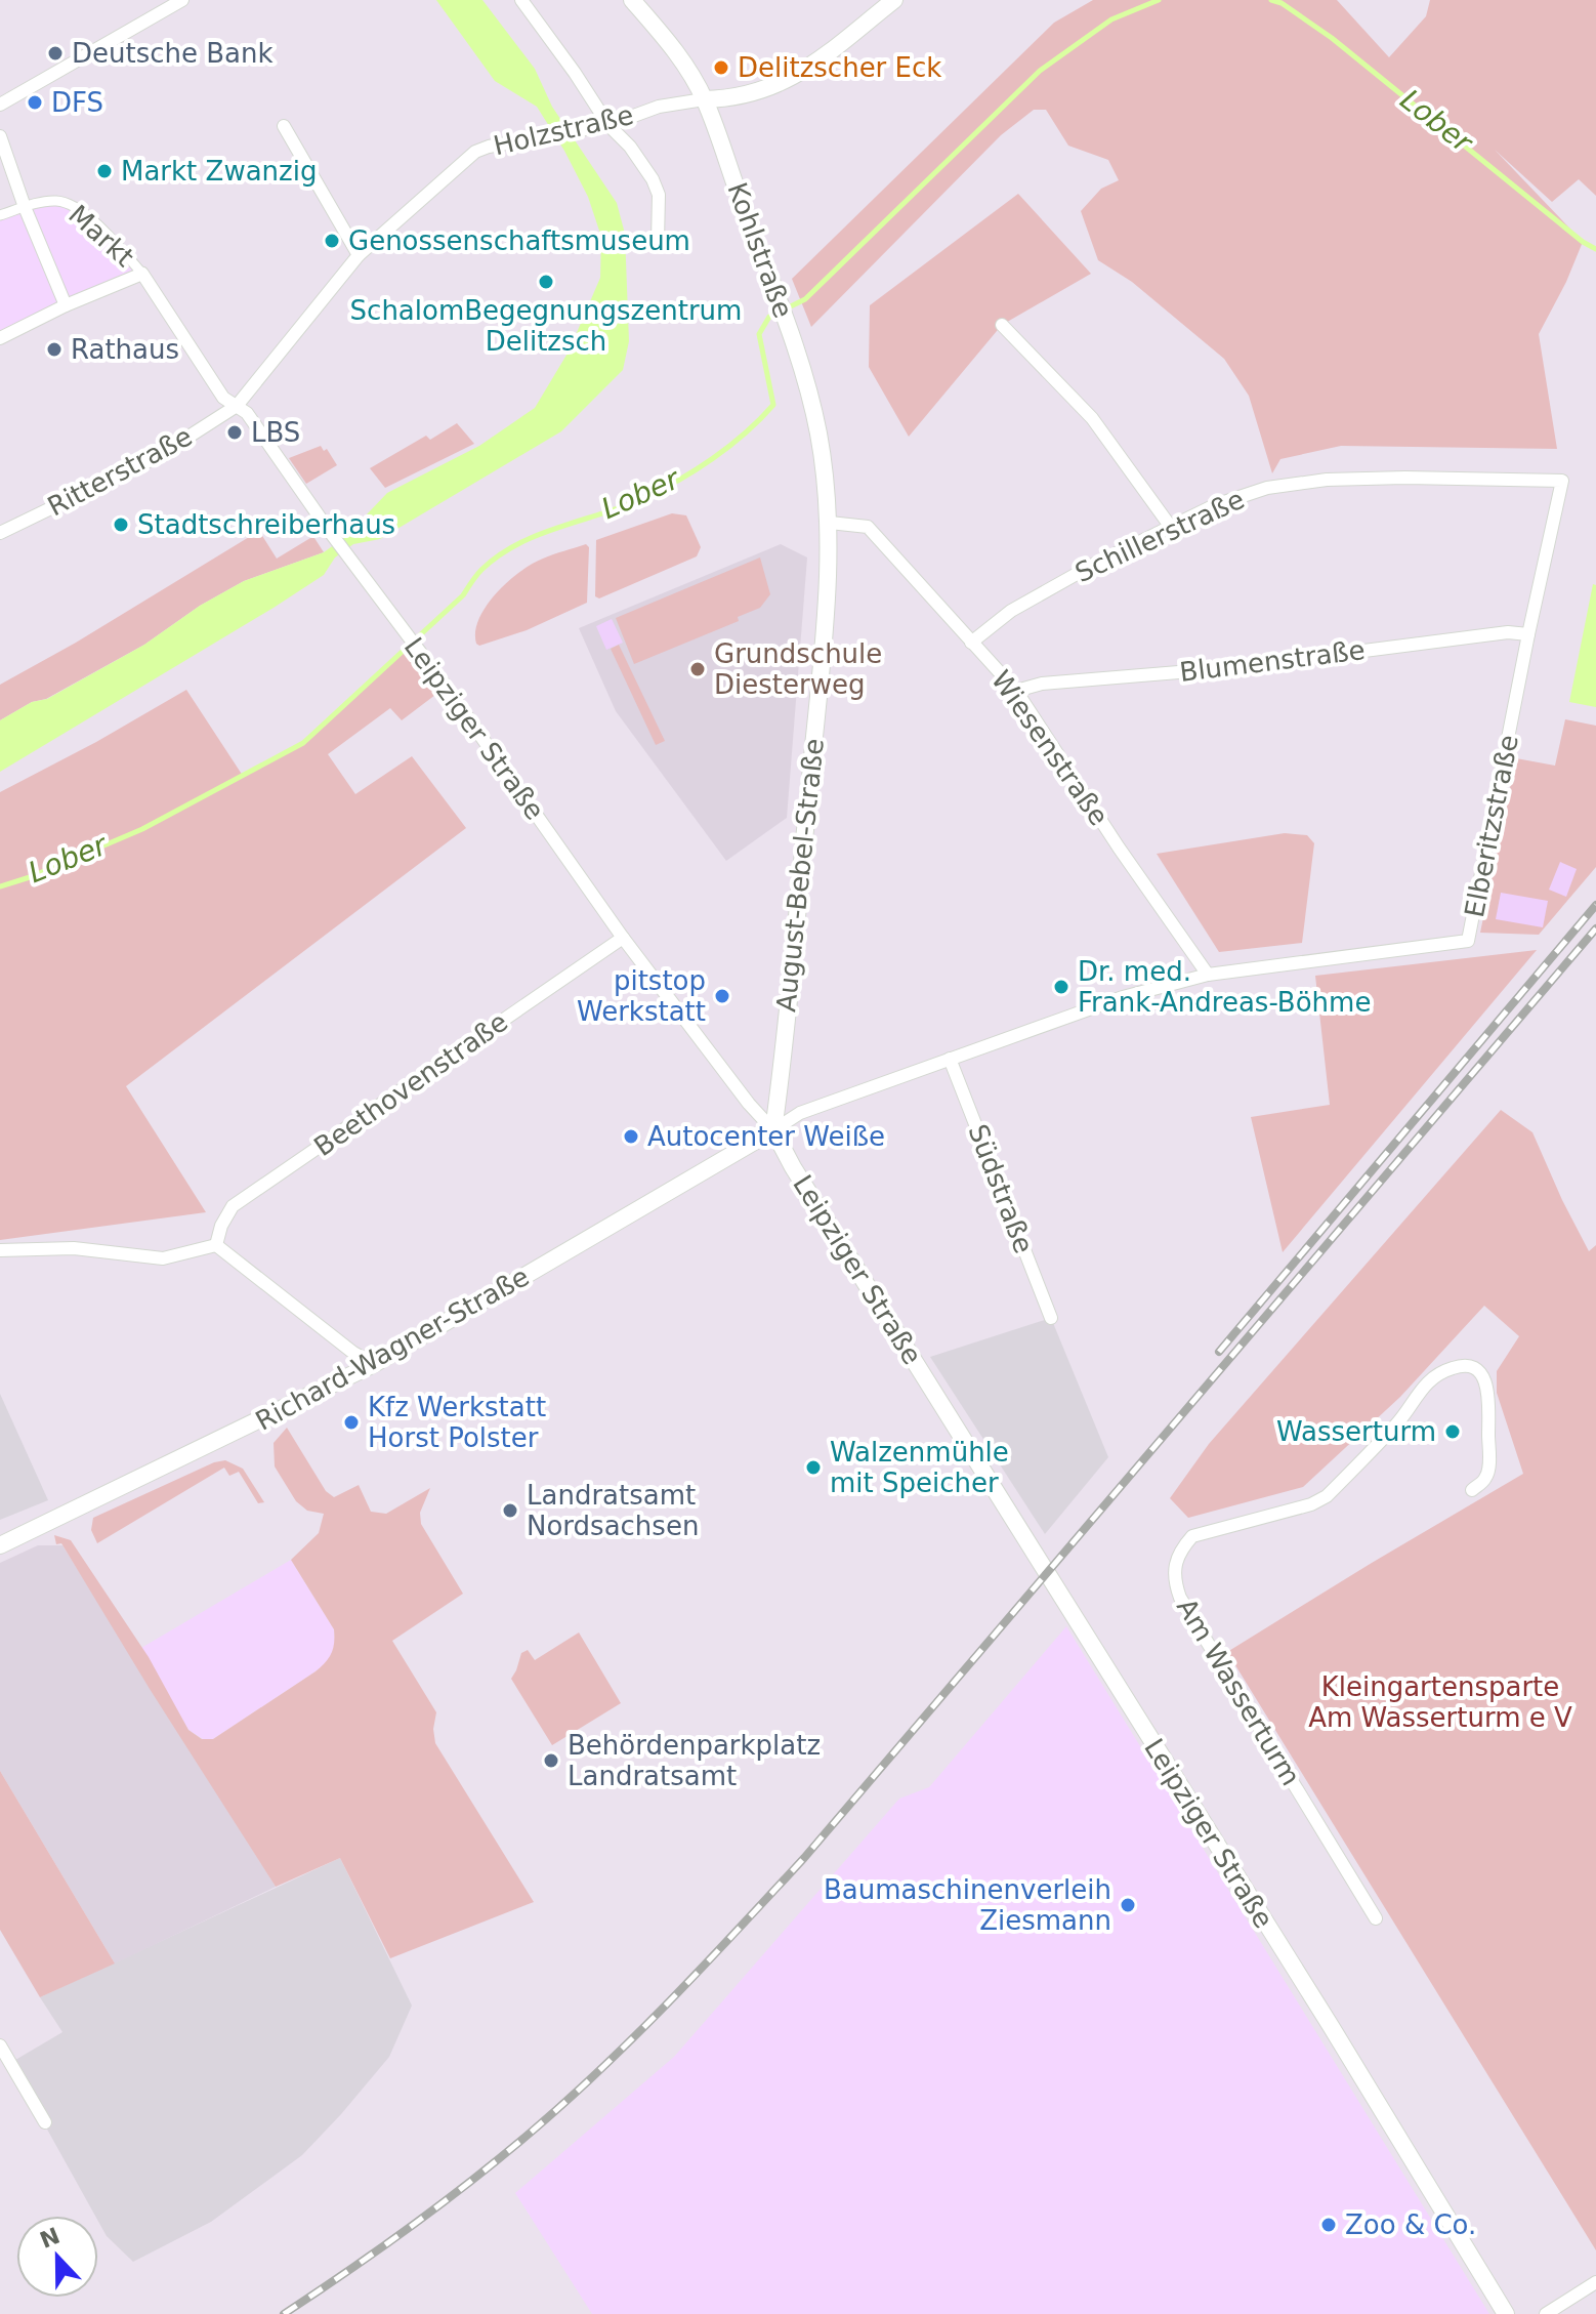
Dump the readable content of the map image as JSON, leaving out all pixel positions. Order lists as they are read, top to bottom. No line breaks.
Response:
{"streets":{"street":["Holzstraße","Markt","Kohlstraße","Ritterstraße","Schillerstraße","Blumenstraße","Leipziger Straße","Wiesenstraße","Elberitzstraße","August-Bebel-Straße","Beethovenstraße","Südstraße","Richard-Wagner-Straße","Am Wasserturm"]},"crossings":[["Holzstraße","Kohlstraße"],["Holzstraße","Ritterstraße"],["Holzstraße","Leipziger Straße"],["Markt","Leipziger Straße"],["Kohlstraße","Wiesenstraße"],["Kohlstraße","August-Bebel-Straße"],["Ritterstraße","Leipziger Straße"],["Schillerstraße","Wiesenstraße"],["Schillerstraße","Elberitzstraße"],["Blumenstraße","Wiesenstraße"],["Blumenstraße","Elberitzstraße"],["Leipziger Straße","Elberitzstraße"],["Leipziger Straße","August-Bebel-Straße"],["Leipziger Straße","Beethovenstraße"],["Leipziger Straße","Richard-Wagner-Straße"],["Wiesenstraße","Elberitzstraße"],["Wiesenstraße","August-Bebel-Straße"],["Elberitzstraße","August-Bebel-Straße"],["Elberitzstraße","Südstraße"],["Elberitzstraße","Richard-Wagner-Straße"],["August-Bebel-Straße","Richard-Wagner-Straße"]],"water":["Lober"],"parks":["Kleingartensparte Am Wasserturm e V"],"places":["Deutsche Bank","Delitzscher Eck","DFS","Markt Zwanzig","Genossenschaftsmuseum","SchalomBegegnungszentrum Delitzsch","Rathaus","LBS","Stadtschreiberhaus","Grundschule Diesterweg","Dr. med. Frank-Andreas-Böhme","pitstop Werkstatt","Autocenter Weiße","Kfz Werkstatt Horst Polster","Wasserturm","Walzenmühle mit Speicher","Landratsamt Nordsachsen","Behördenparkplatz Landratsamt","Baumaschinenverleih Ziesmann","Zoo & Co."],"north":"top"}
